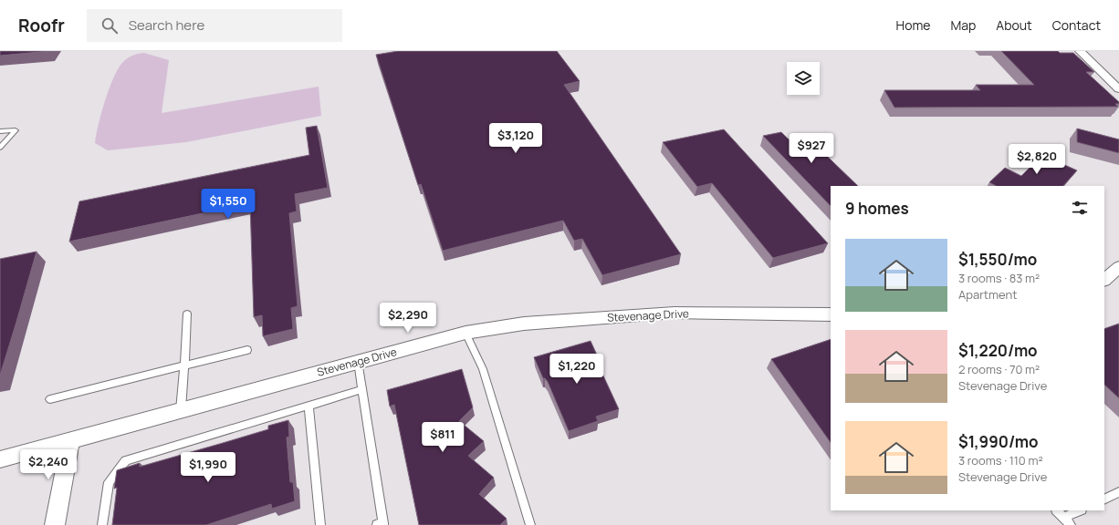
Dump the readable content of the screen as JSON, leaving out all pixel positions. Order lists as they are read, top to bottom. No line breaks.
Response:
{"streets":{"street":["Stevenage Drive"]},"page":{"header":"Roofr","search":"Search here","nav":["Home","Map","About","Contact"],"price":["$3,120","$927","$2,820","$1,550","$2,290","$1,220","$811","$2,240","$1,990"],"heading":"9 homes","list":[{"name":"$1,550/mo","note":"3 rooms · 83 m² · Apartment"},{"name":"$1,220/mo","note":"2 rooms · 70 m² · Stevenage Drive"},{"name":"$1,990/mo","note":"3 rooms · 110 m² · Stevenage Drive"}]}}
